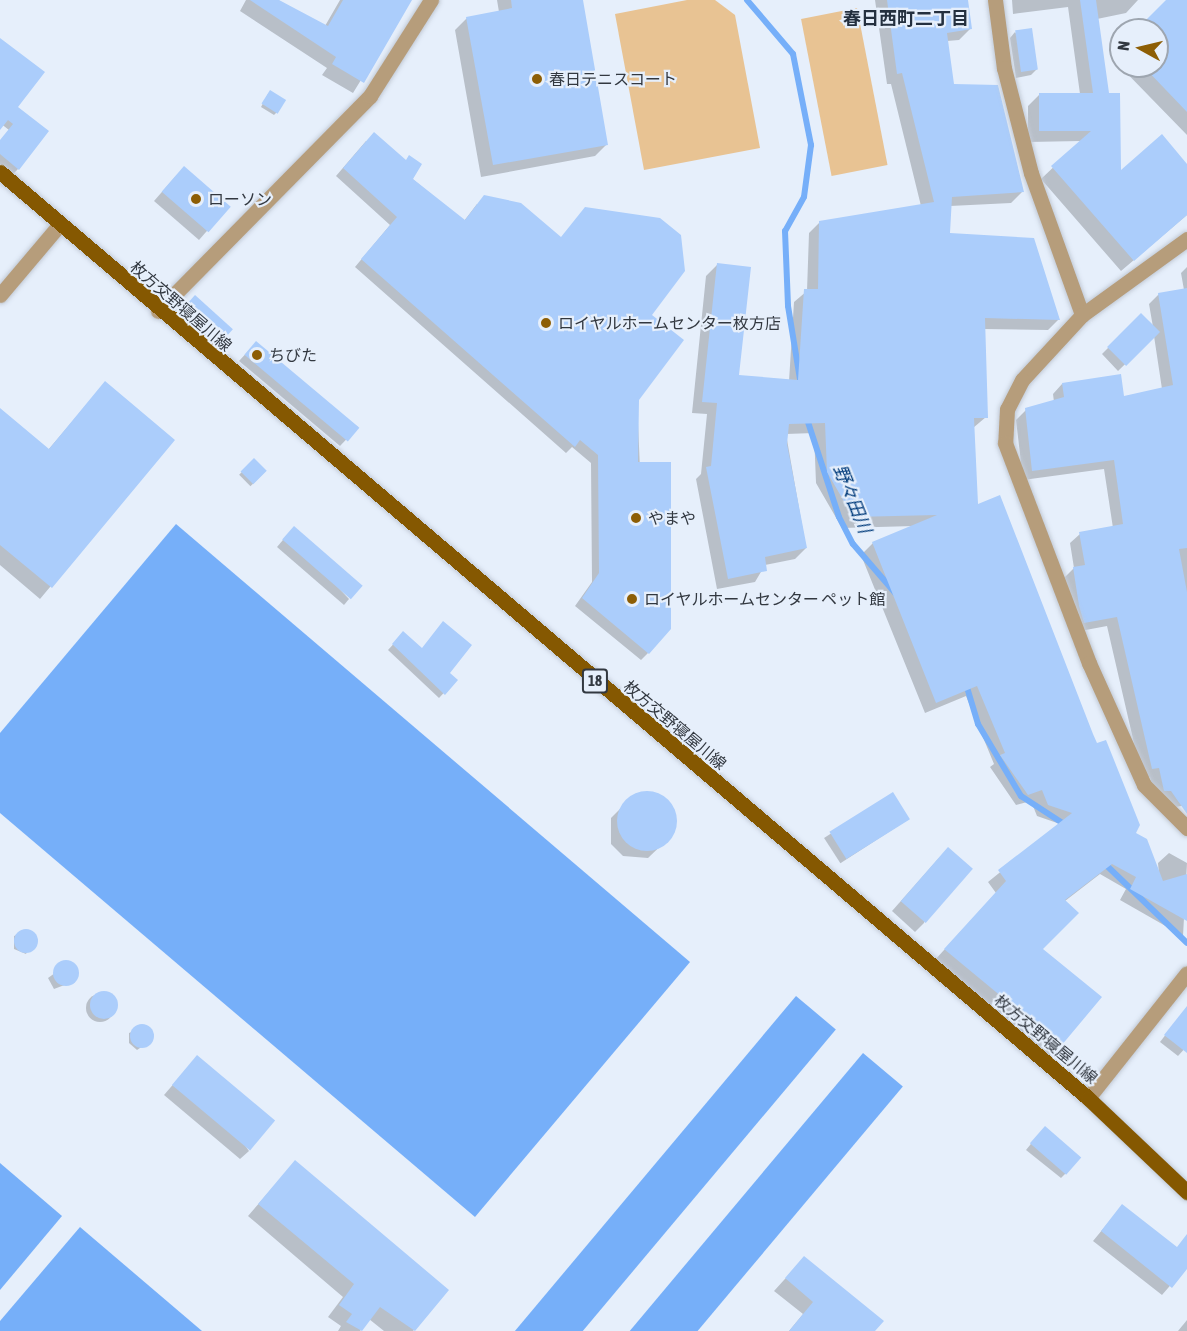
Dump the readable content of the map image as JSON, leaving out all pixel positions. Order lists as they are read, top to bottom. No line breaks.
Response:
{"streets":{"main road":["枚方交野寝屋川線","18"]},"districts":["春日西町二丁目"],"water":["野々田川"],"places":["春日テニスコート","ローソン","ロイヤルホームセンター枚方店","ちびた","やまや","ロイヤルホームセンター ペット館"],"north":"left"}
